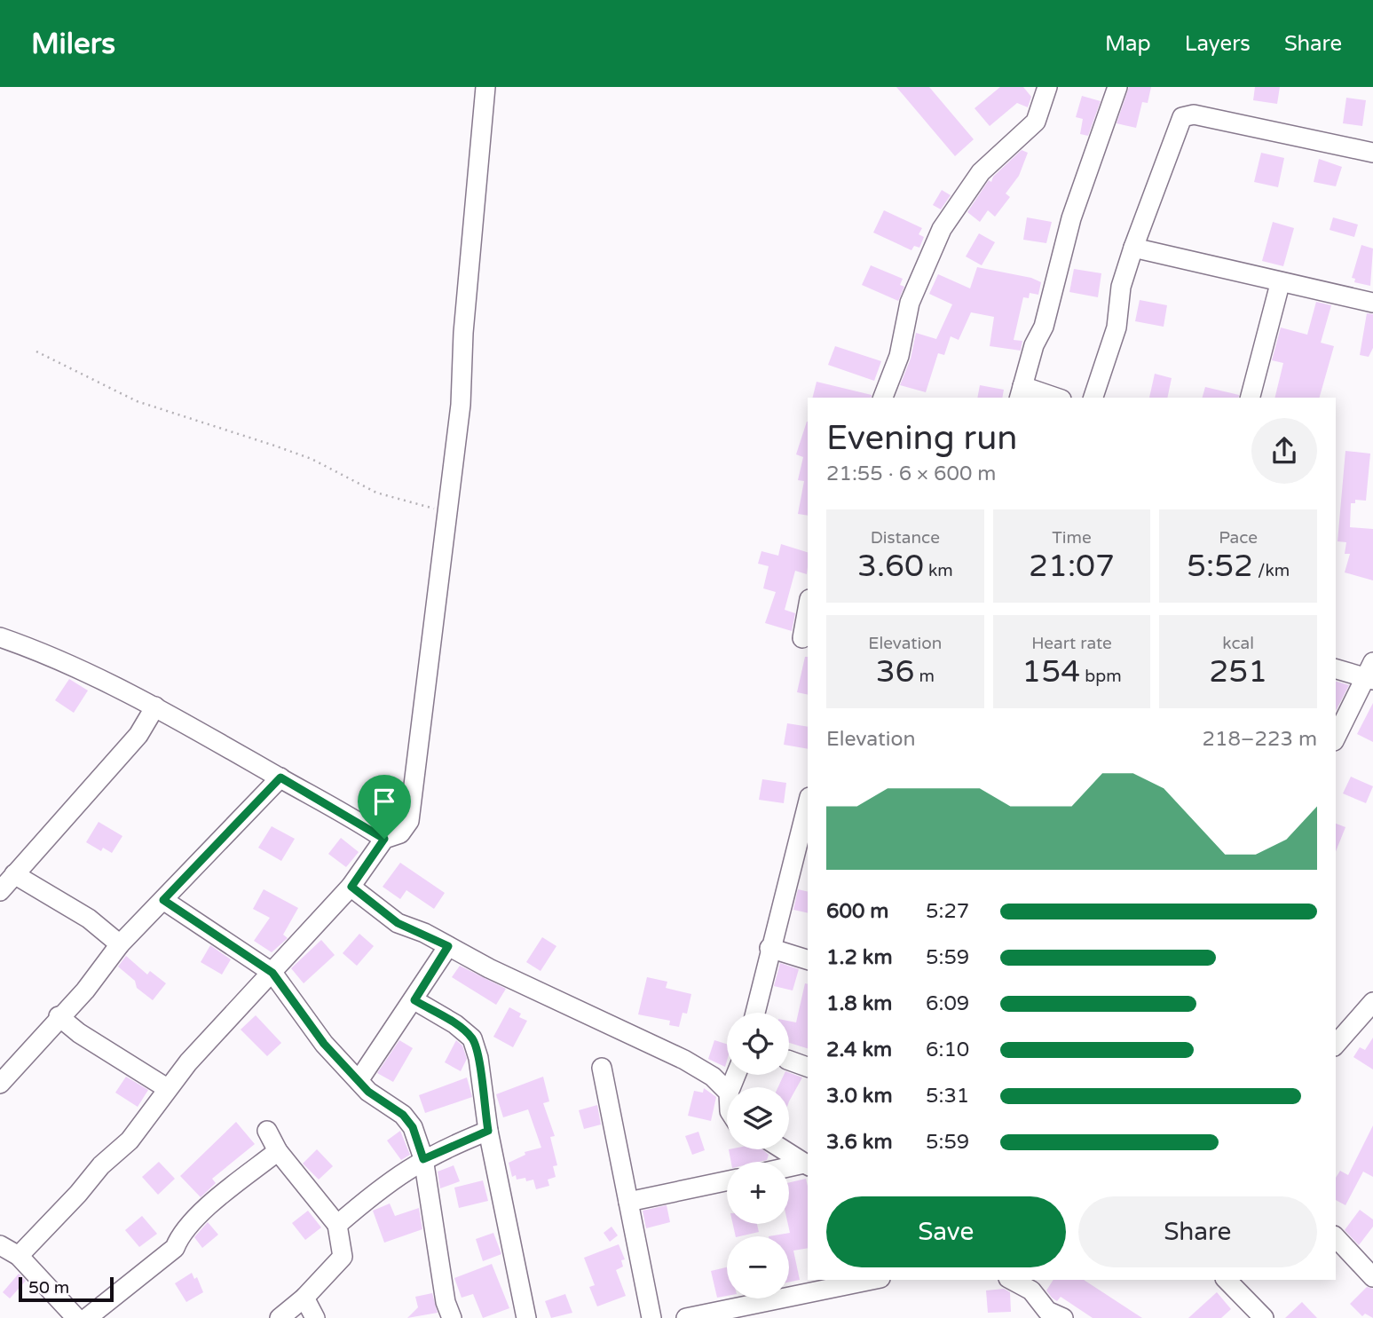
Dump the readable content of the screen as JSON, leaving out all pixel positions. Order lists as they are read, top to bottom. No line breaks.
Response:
{"scale_bar":"50 m","page":{"header":"Milers","nav":["Map","Layers","Share"],"heading":["Evening run","21:55 · 6 × 600 m"],"stats":[["Distance","3.60 km"],["Time","21:07"],["Pace","5:52 /km"],["Elevation","36 m"],["Heart rate","154 bpm"],["kcal","251"]],"chart":["Elevation","218–223 m"],"list":[{"name":"600 m","note":"5:27"},{"name":"1.2 km","note":"5:59"},{"name":"1.8 km","note":"6:09"},{"name":"2.4 km","note":"6:10"},{"name":"3.0 km","note":"5:31"},{"name":"3.6 km","note":"5:59"}],"map_buttons":["+","−"],"buttons":["Save","Share"],"scale":"50 m"}}
